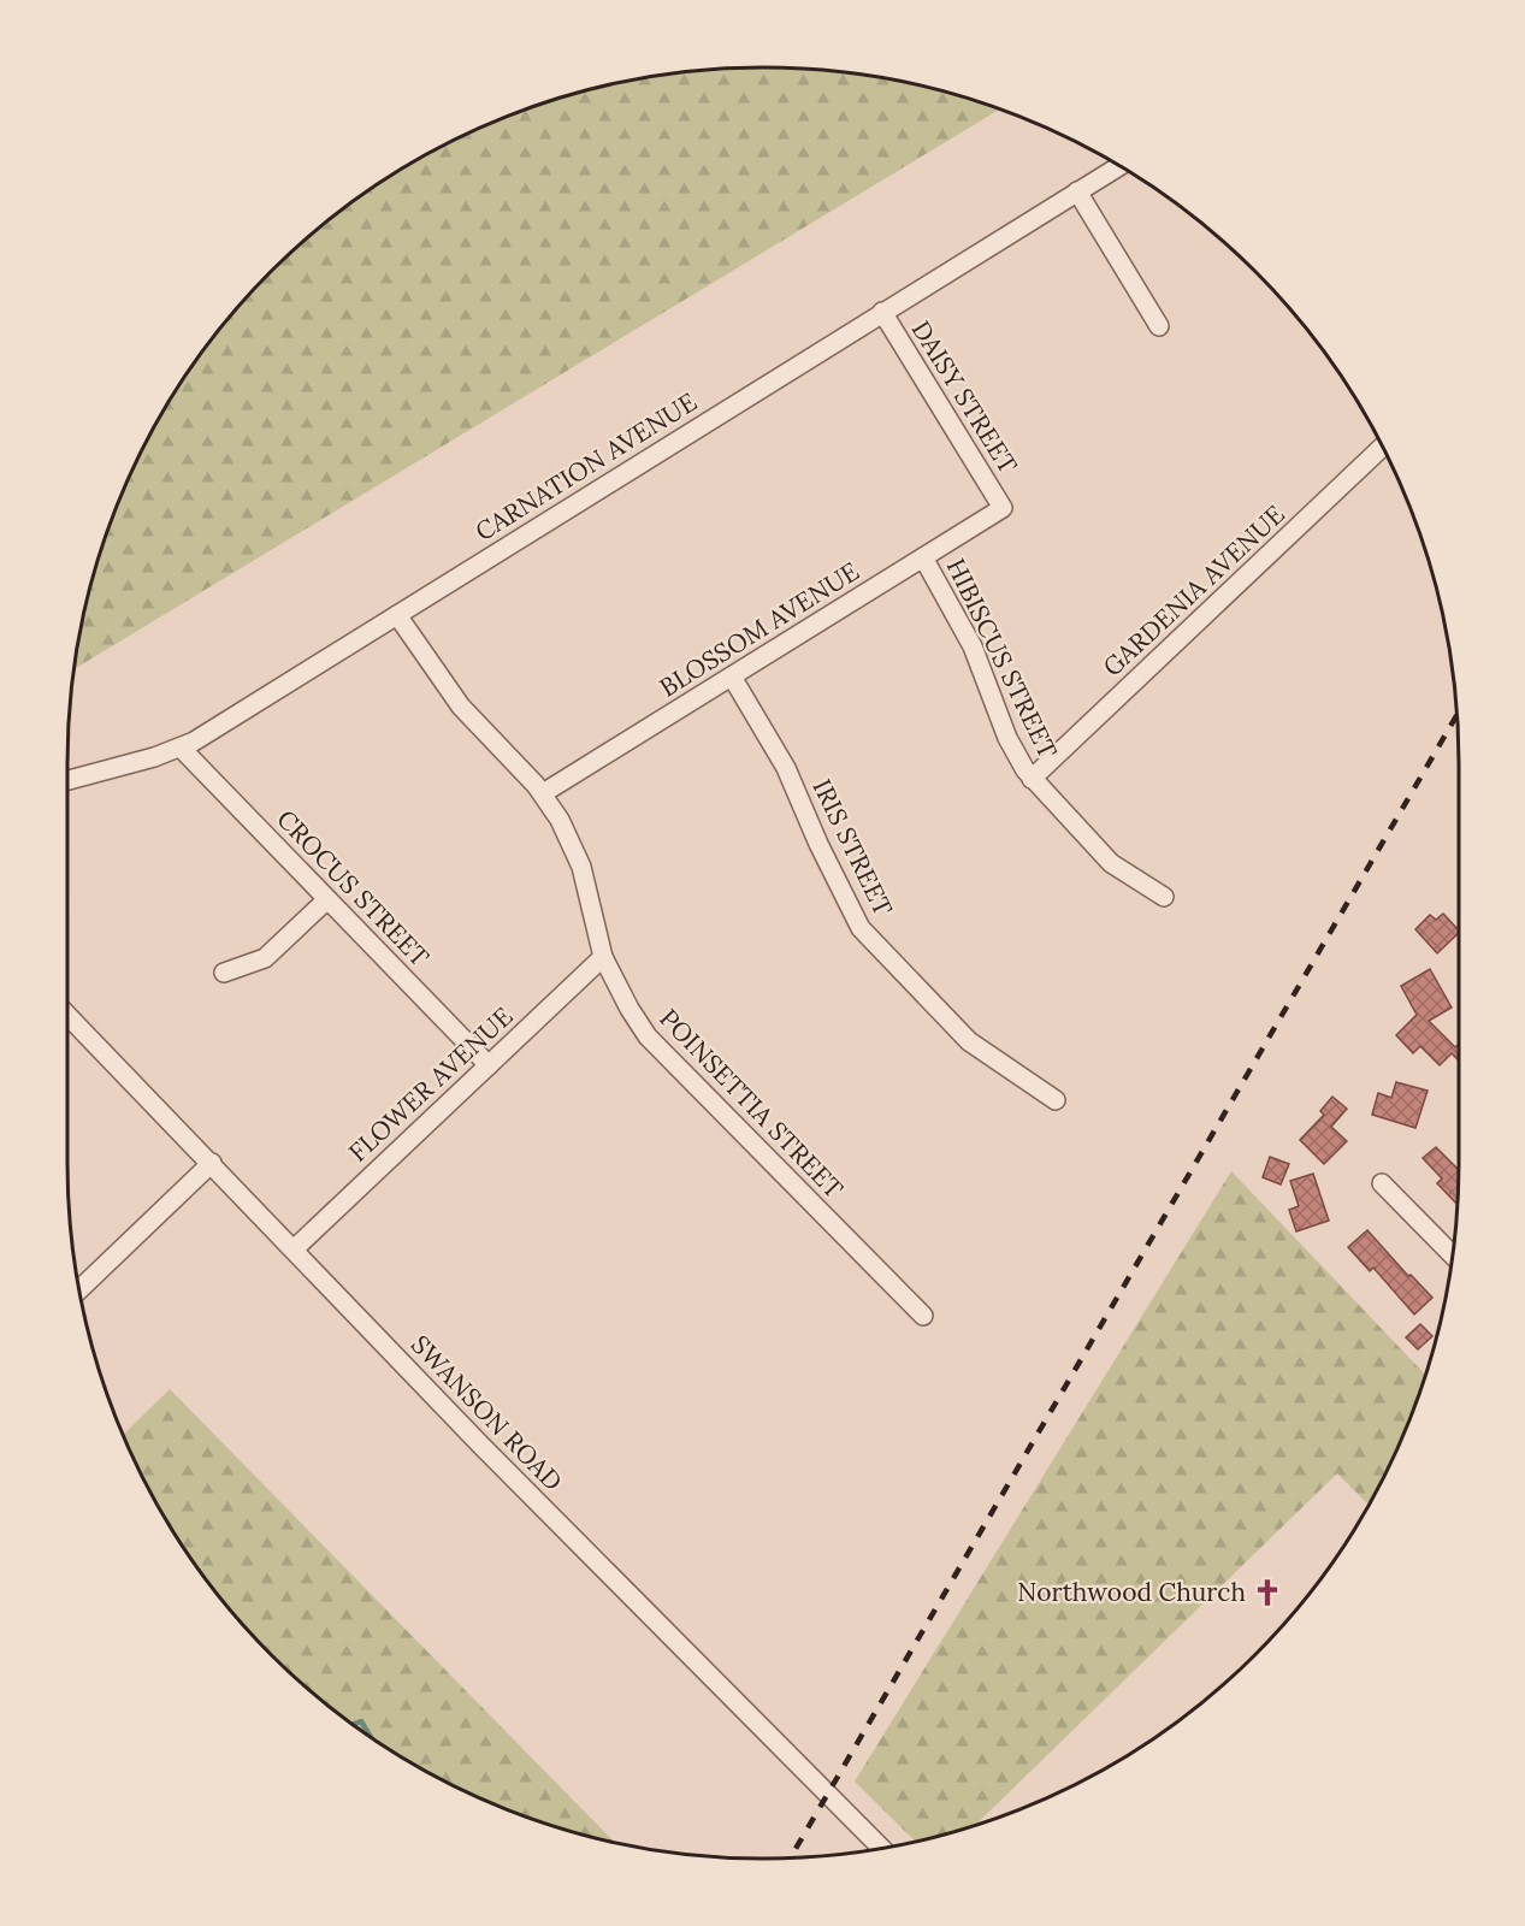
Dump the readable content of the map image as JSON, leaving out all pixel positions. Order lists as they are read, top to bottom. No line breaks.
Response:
{"streets":{"street":["DAISY STREET","CARNATION AVENUE","GARDENIA AVENUE","BLOSSOM AVENUE","HIBISCUS STREET","IRIS STREET","CROCUS STREET","FLOWER AVENUE","POINSETTIA STREET","SWANSON ROAD"]},"crossings":[["DAISY STREET","CARNATION AVENUE"],["DAISY STREET","BLOSSOM AVENUE"],["CARNATION AVENUE","CROCUS STREET"],["CARNATION AVENUE","POINSETTIA STREET"],["GARDENIA AVENUE","HIBISCUS STREET"],["BLOSSOM AVENUE","HIBISCUS STREET"],["BLOSSOM AVENUE","IRIS STREET"],["BLOSSOM AVENUE","POINSETTIA STREET"],["CROCUS STREET","FLOWER AVENUE"],["FLOWER AVENUE","POINSETTIA STREET"],["FLOWER AVENUE","SWANSON ROAD"]],"places":{"church":["Northwood Church"]}}
